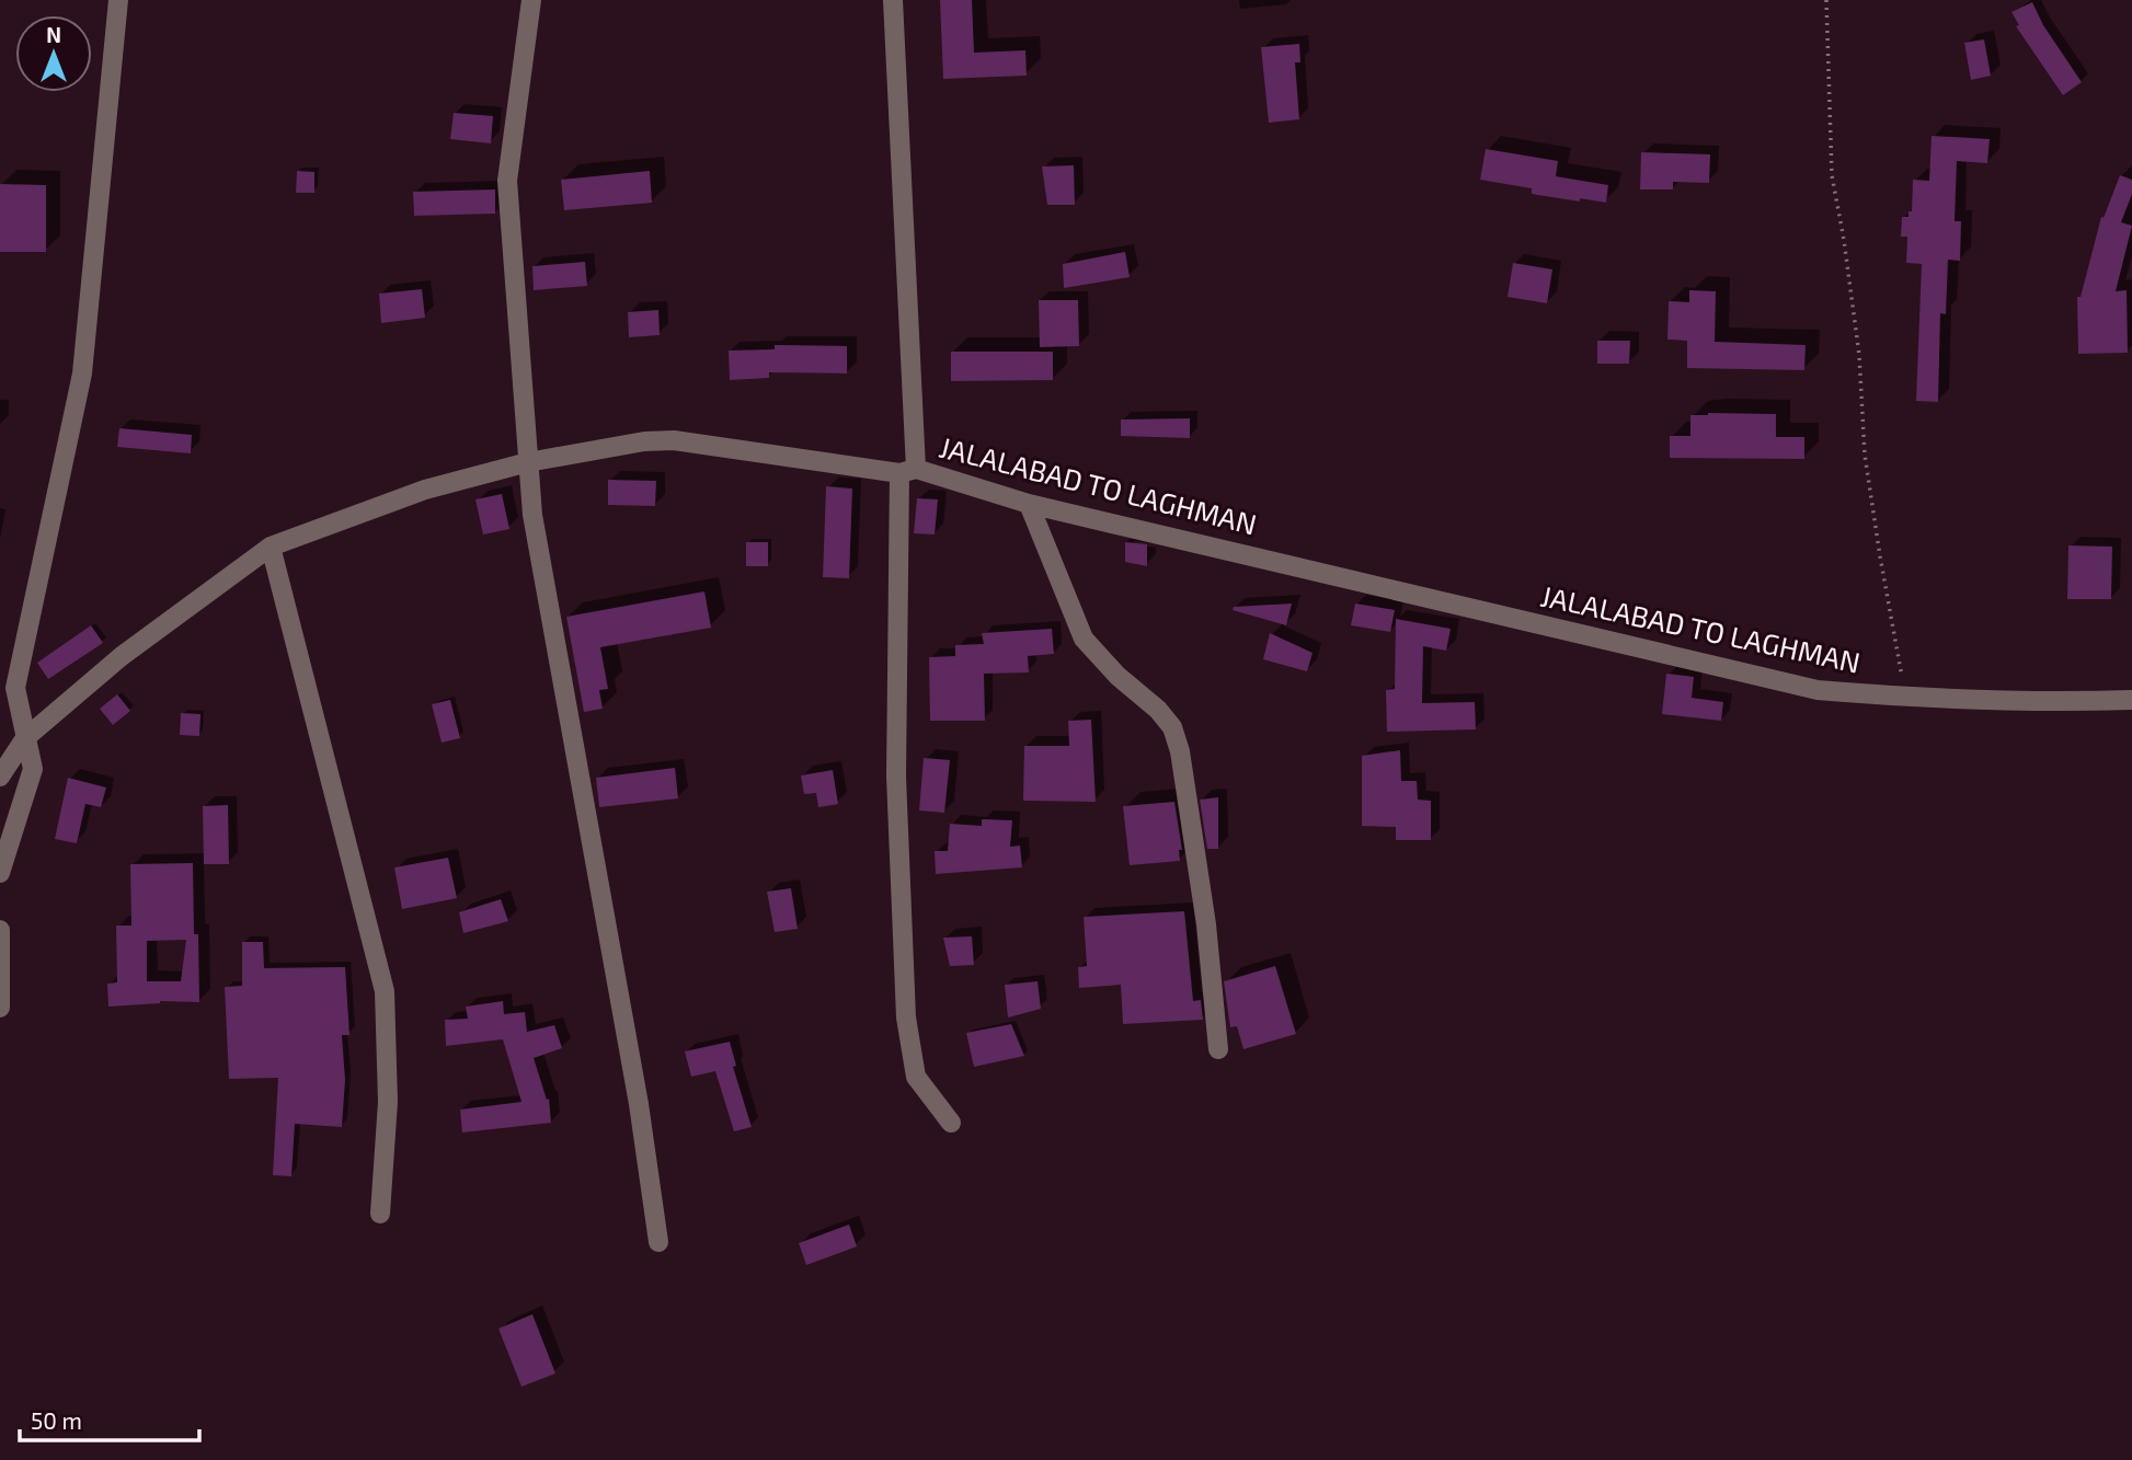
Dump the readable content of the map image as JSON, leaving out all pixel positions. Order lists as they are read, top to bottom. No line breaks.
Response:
{"streets":{"street":["JALALABAD TO LAGHMAN"]},"scale_bar":"50 m","north":"top"}
